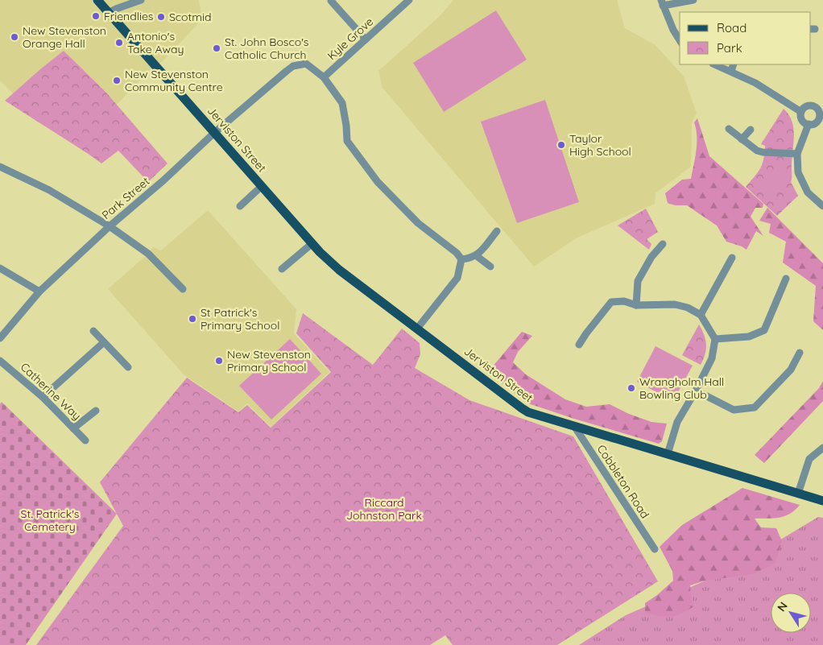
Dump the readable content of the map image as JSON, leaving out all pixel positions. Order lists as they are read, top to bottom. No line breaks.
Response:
{"streets":{"main road":["Jerviston Street"],"street":["Kyle Grove","Park Street","Catherine Way","Cobbleton Road"]},"crossings":[["Kyle Grove","Park Street"],["Jerviston Street","Park Street"],["Jerviston Street","Cobbleton Road"]],"parks":["Riccard Johnston Park","St. Patrick's Cemetery"],"places":["Friendlies","Scotmid","New Stevenston Orange Hall","Antonio's Take Away","St. John Bosco's Catholic Church","New Stevenston Community Centre","Taylor High School","St Patrick's Primary School","New Stevenston Primary School","Wrangholm Hall Bowling Club"],"legend":["Road","Park"],"north":"top left"}
